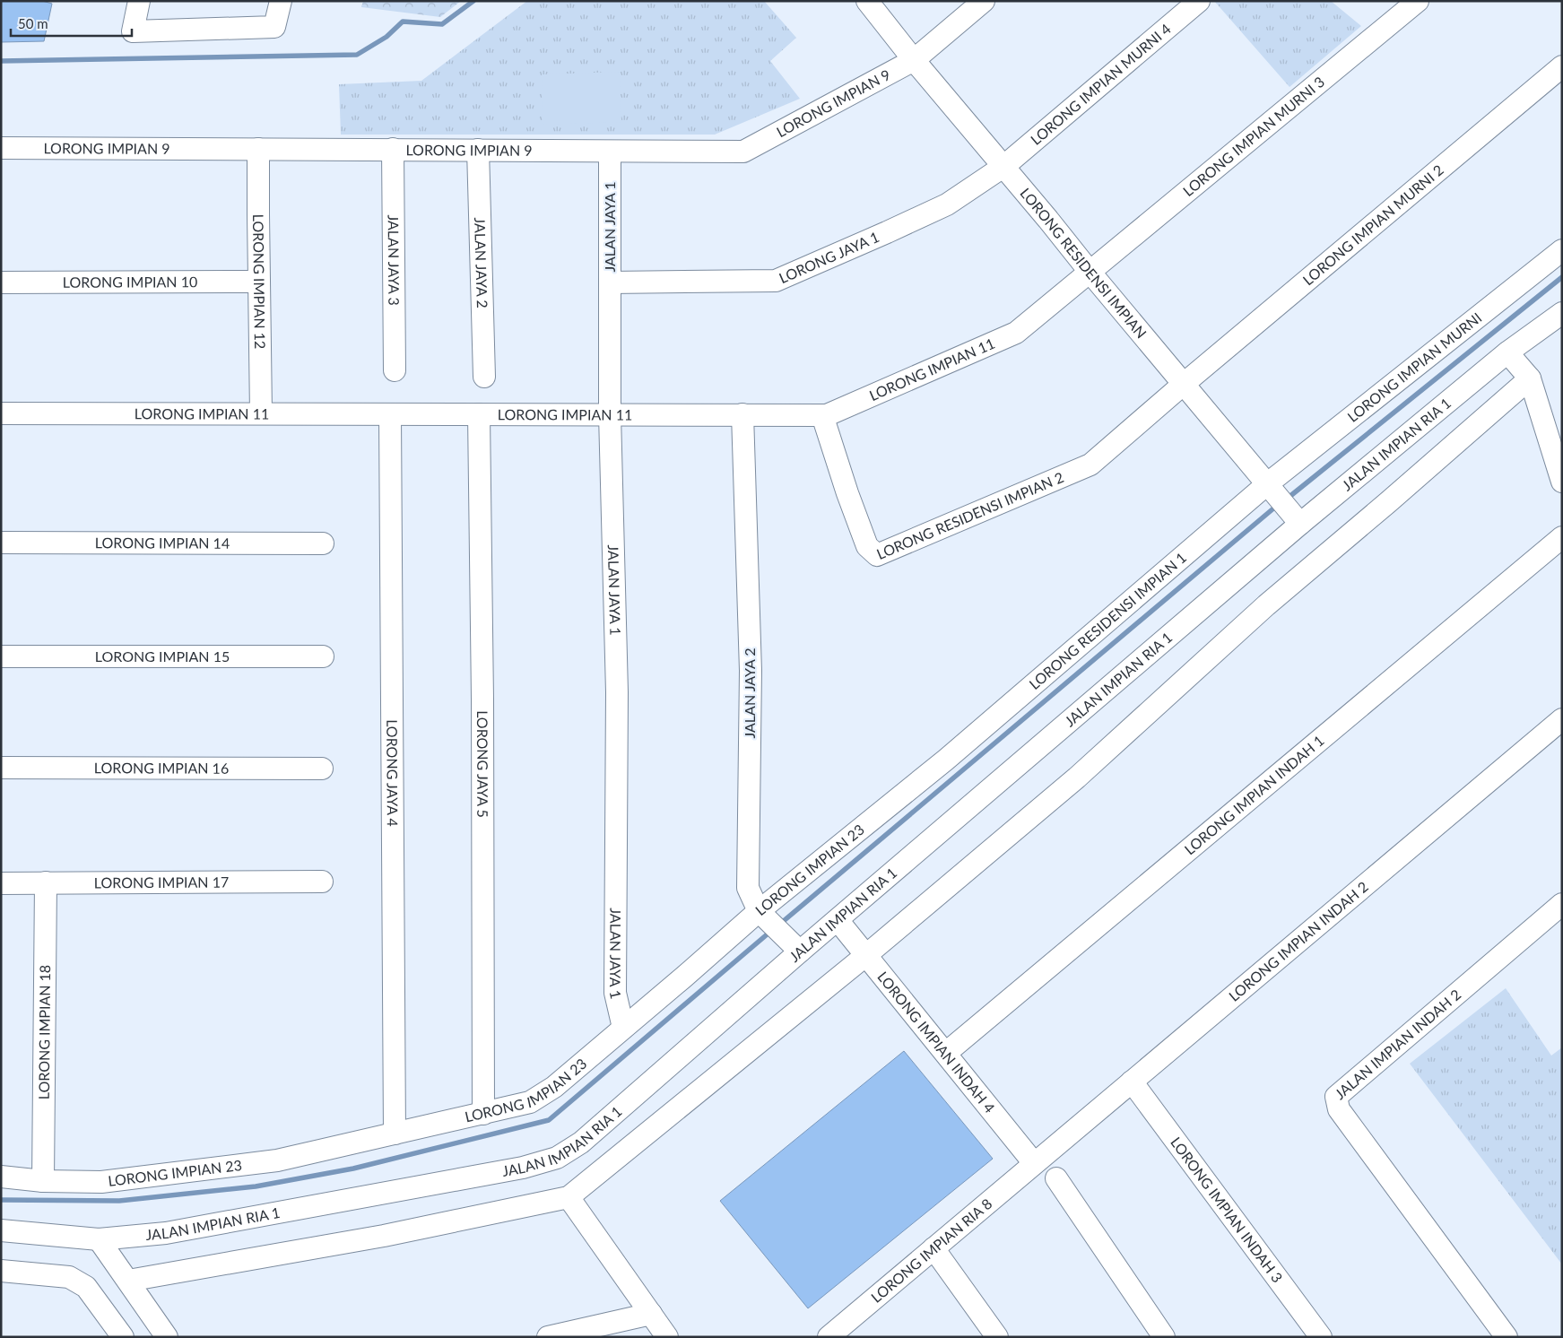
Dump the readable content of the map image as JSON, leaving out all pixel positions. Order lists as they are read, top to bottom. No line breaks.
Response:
{"streets":{"street":["LORONG IMPIAN MURNI 4","LORONG IMPIAN 9","LORONG IMPIAN MURNI 3","LORONG IMPIAN MURNI 2","JALAN JAYA 1","LORONG JAYA 1","JALAN JAYA 3","JALAN JAYA 2","LORONG RESIDENSI IMPIAN","LORONG IMPIAN 10","LORONG IMPIAN 12","LORONG IMPIAN MURNI","LORONG IMPIAN 11","JALAN IMPIAN RIA 1","LORONG RESIDENSI IMPIAN 2","LORONG IMPIAN 14","LORONG RESIDENSI IMPIAN 1","LORONG IMPIAN 15","LORONG JAYA 5","LORONG IMPIAN 16","LORONG JAYA 4","LORONG IMPIAN INDAH 1","LORONG IMPIAN 23","LORONG IMPIAN 17","LORONG IMPIAN INDAH 2","LORONG IMPIAN 18","LORONG IMPIAN INDAH 4","JALAN IMPIAN INDAH 2","LORONG IMPIAN INDAH 3","LORONG IMPIAN RIA 8"]},"crossings":[["LORONG IMPIAN MURNI 4","LORONG JAYA 1"],["LORONG IMPIAN MURNI 4","LORONG RESIDENSI IMPIAN"],["LORONG IMPIAN 9","JALAN JAYA 1"],["LORONG IMPIAN 9","JALAN JAYA 3"],["LORONG IMPIAN 9","JALAN JAYA 2"],["LORONG IMPIAN 9","LORONG RESIDENSI IMPIAN"],["LORONG IMPIAN 9","LORONG IMPIAN 12"],["LORONG IMPIAN MURNI 3","LORONG RESIDENSI IMPIAN"],["LORONG IMPIAN MURNI 3","LORONG IMPIAN 11"],["LORONG IMPIAN MURNI 2","LORONG RESIDENSI IMPIAN"],["LORONG IMPIAN MURNI 2","LORONG RESIDENSI IMPIAN 2"],["JALAN JAYA 1","LORONG JAYA 1"],["JALAN JAYA 1","LORONG IMPIAN 11"],["JALAN JAYA 1","LORONG IMPIAN 23"],["LORONG JAYA 1","LORONG RESIDENSI IMPIAN"],["JALAN JAYA 2","LORONG IMPIAN 11"],["JALAN JAYA 2","JALAN IMPIAN RIA 1"],["JALAN JAYA 2","LORONG IMPIAN 23"],["LORONG RESIDENSI IMPIAN","LORONG IMPIAN MURNI"],["LORONG RESIDENSI IMPIAN","LORONG IMPIAN 11"],["LORONG RESIDENSI IMPIAN","JALAN IMPIAN RIA 1"],["LORONG RESIDENSI IMPIAN","LORONG RESIDENSI IMPIAN 2"],["LORONG RESIDENSI IMPIAN","LORONG RESIDENSI IMPIAN 1"],["LORONG IMPIAN 10","LORONG IMPIAN 12"],["LORONG IMPIAN 12","LORONG IMPIAN 11"],["LORONG IMPIAN MURNI","LORONG RESIDENSI IMPIAN 1"],["LORONG IMPIAN 11","LORONG RESIDENSI IMPIAN 2"],["LORONG IMPIAN 11","LORONG JAYA 5"],["LORONG IMPIAN 11","LORONG JAYA 4"],["JALAN IMPIAN RIA 1","LORONG IMPIAN INDAH 4"],["LORONG RESIDENSI IMPIAN 1","LORONG IMPIAN 23"],["LORONG JAYA 5","LORONG IMPIAN 23"],["LORONG JAYA 4","LORONG IMPIAN 23"],["LORONG IMPIAN INDAH 1","LORONG IMPIAN INDAH 4"],["LORONG IMPIAN 23","LORONG IMPIAN 18"],["LORONG IMPIAN 17","LORONG IMPIAN 18"],["LORONG IMPIAN INDAH 2","LORONG IMPIAN INDAH 4"],["LORONG IMPIAN INDAH 2","LORONG IMPIAN INDAH 3"],["LORONG IMPIAN INDAH 2","LORONG IMPIAN RIA 8"],["LORONG IMPIAN INDAH 4","LORONG IMPIAN RIA 8"]],"scale_bar":"50 m"}
